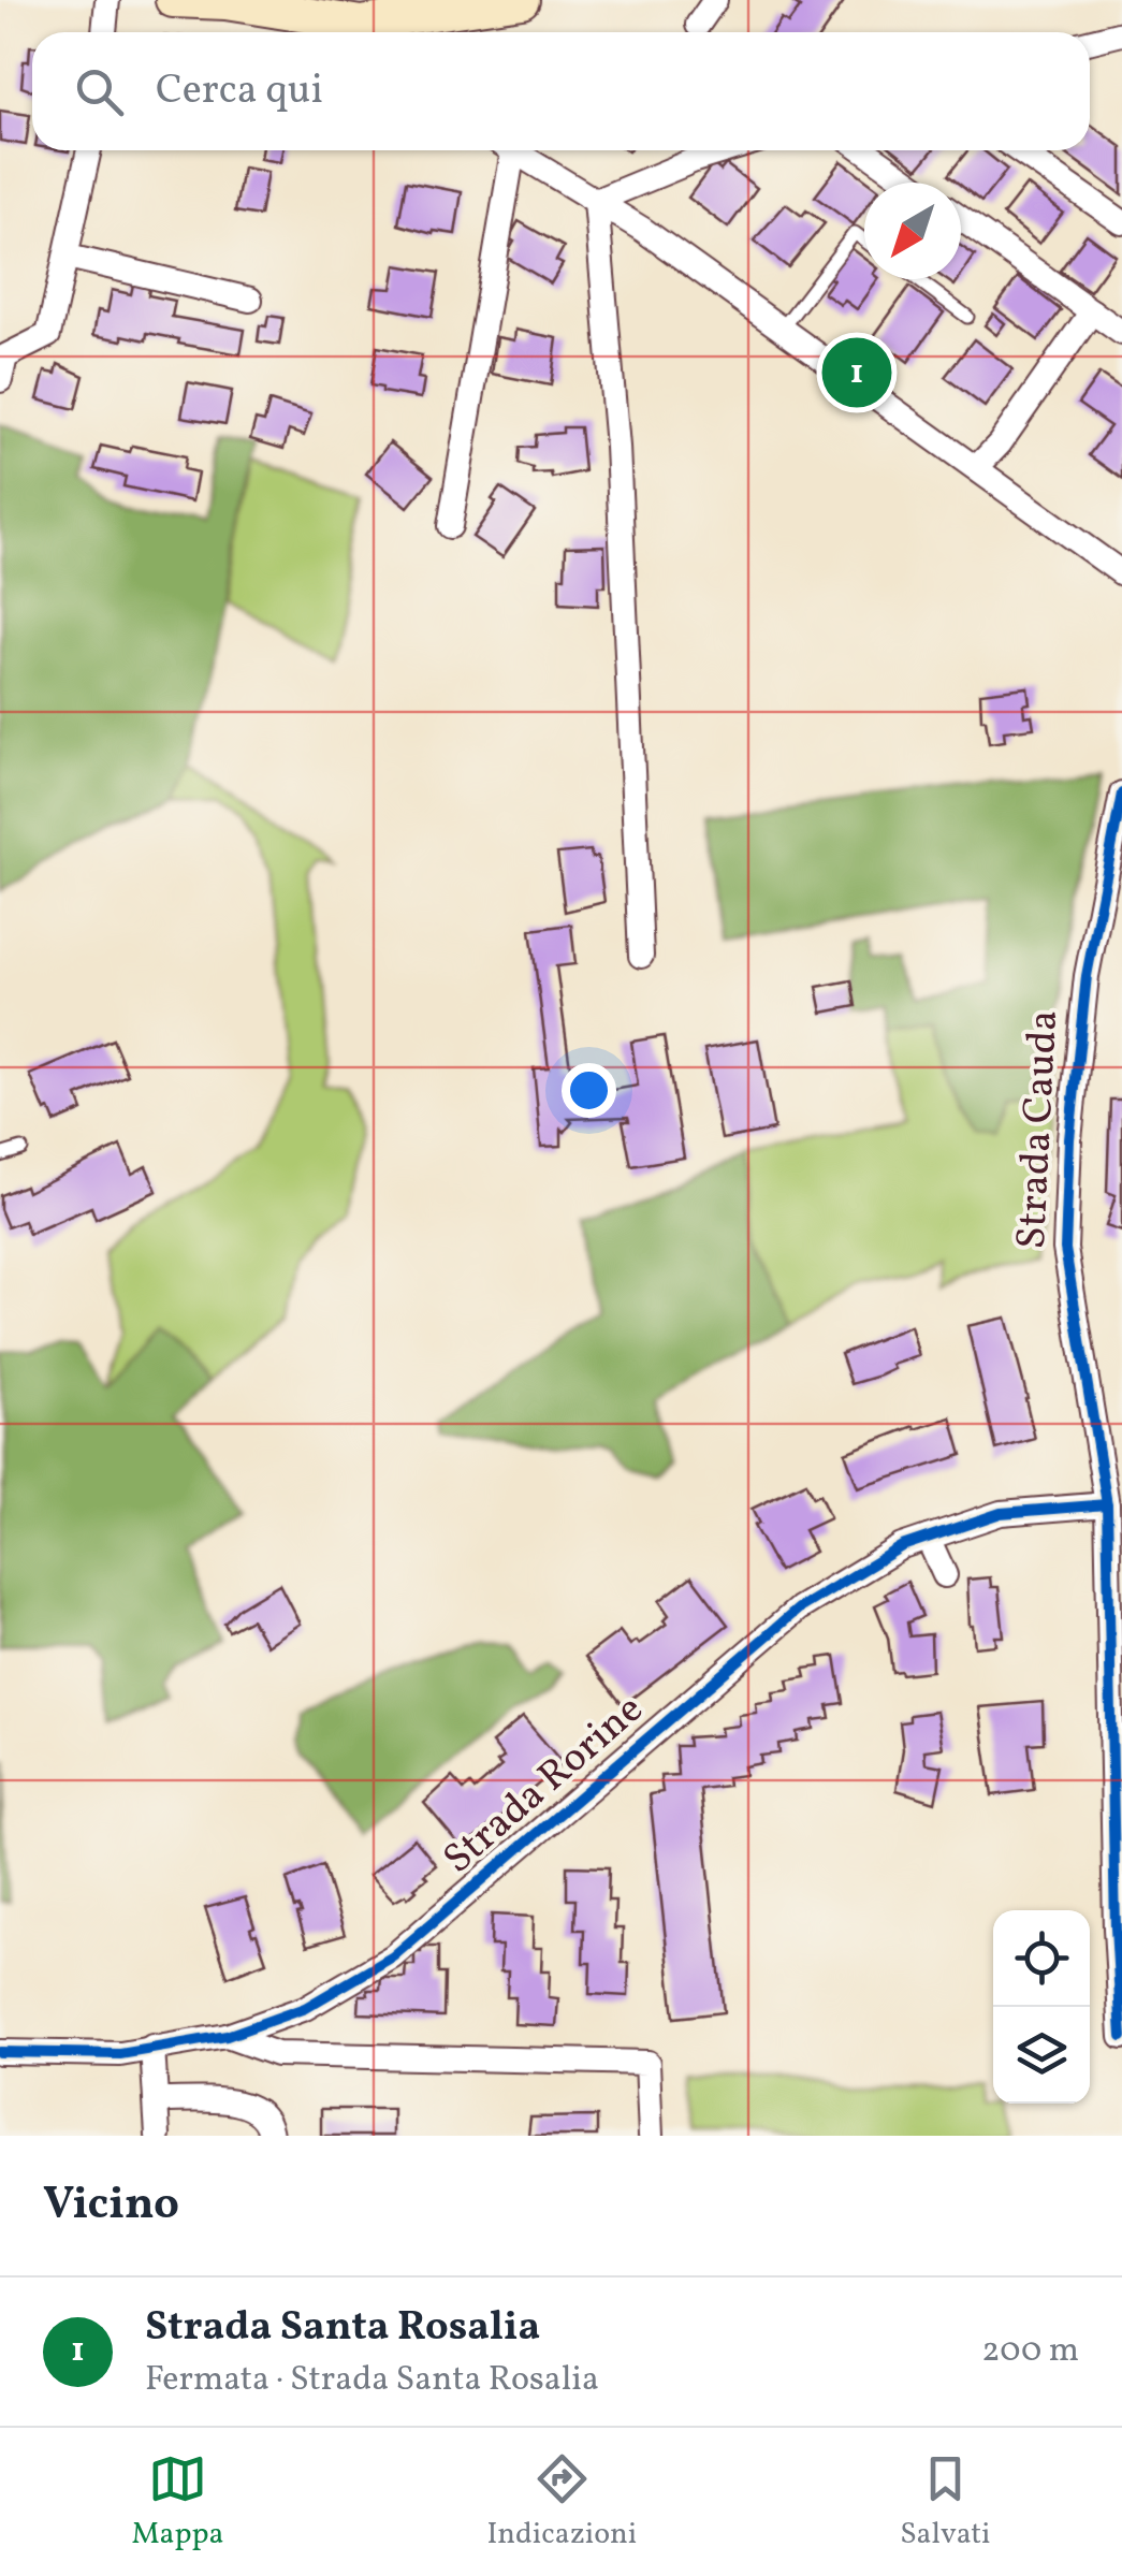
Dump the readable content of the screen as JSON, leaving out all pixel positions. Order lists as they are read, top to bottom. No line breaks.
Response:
{"streets":{"street":["Strada Cauda","Strada Rorine"]},"crossings":[["Strada Cauda","Strada Rorine"]],"north":"bottom left","page":{"search":"Cerca qui","pins":"1","heading":"Vicino","list":[{"mark":"1","name":"Strada Santa Rosalia","note":"Fermata · Strada Santa Rosalia","value":"200 m"}],"nav":["Mappa","Indicazioni","Salvati"]}}
